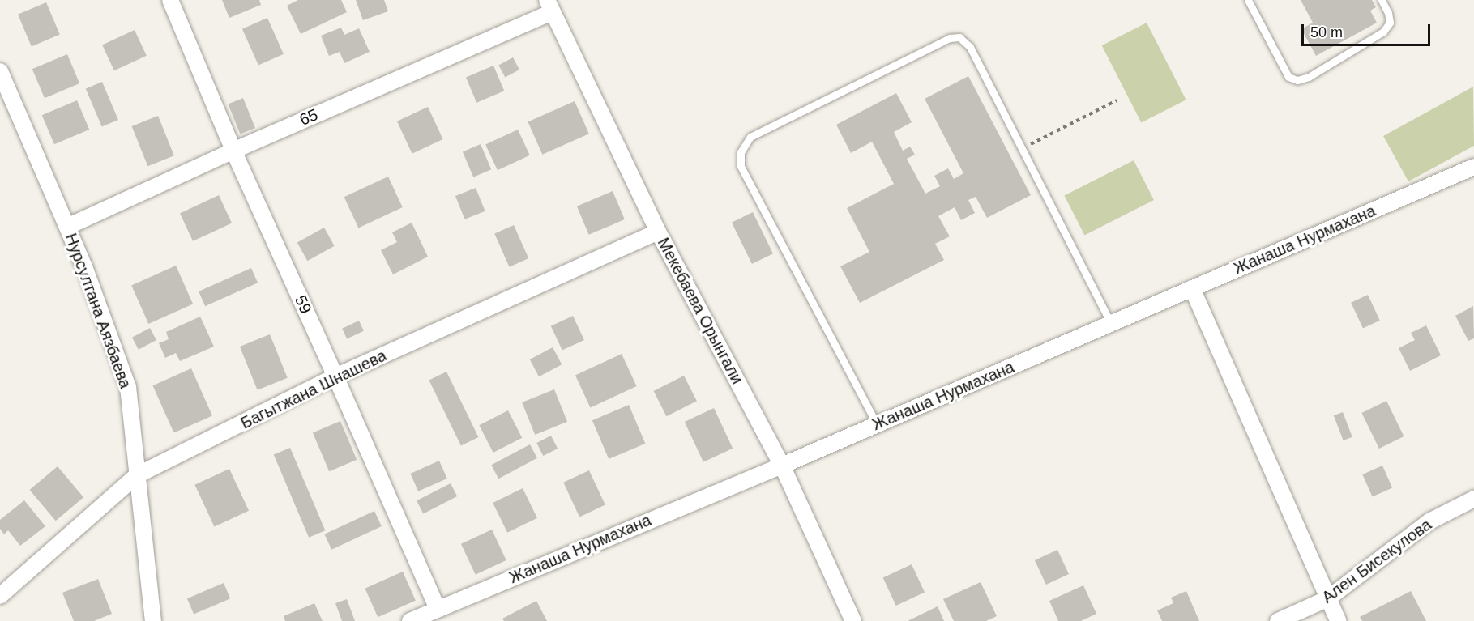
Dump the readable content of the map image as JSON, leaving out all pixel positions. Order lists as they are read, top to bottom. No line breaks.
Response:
{"streets":{"street":["65","Жанаша Нурмахана","59","Нурсултана Аязбаева","Мекебаева Орынгали","Багытжана Шнашева","Ален Бисекулова"]},"crossings":[["65","59"],["65","Нурсултана Аязбаева"],["65","Мекебаева Орынгали"],["Жанаша Нурмахана","59"],["Жанаша Нурмахана","Мекебаева Орынгали"],["59","Багытжана Шнашева"],["Нурсултана Аязбаева","Багытжана Шнашева"],["Мекебаева Орынгали","Багытжана Шнашева"]],"scale_bar":"50 m"}
